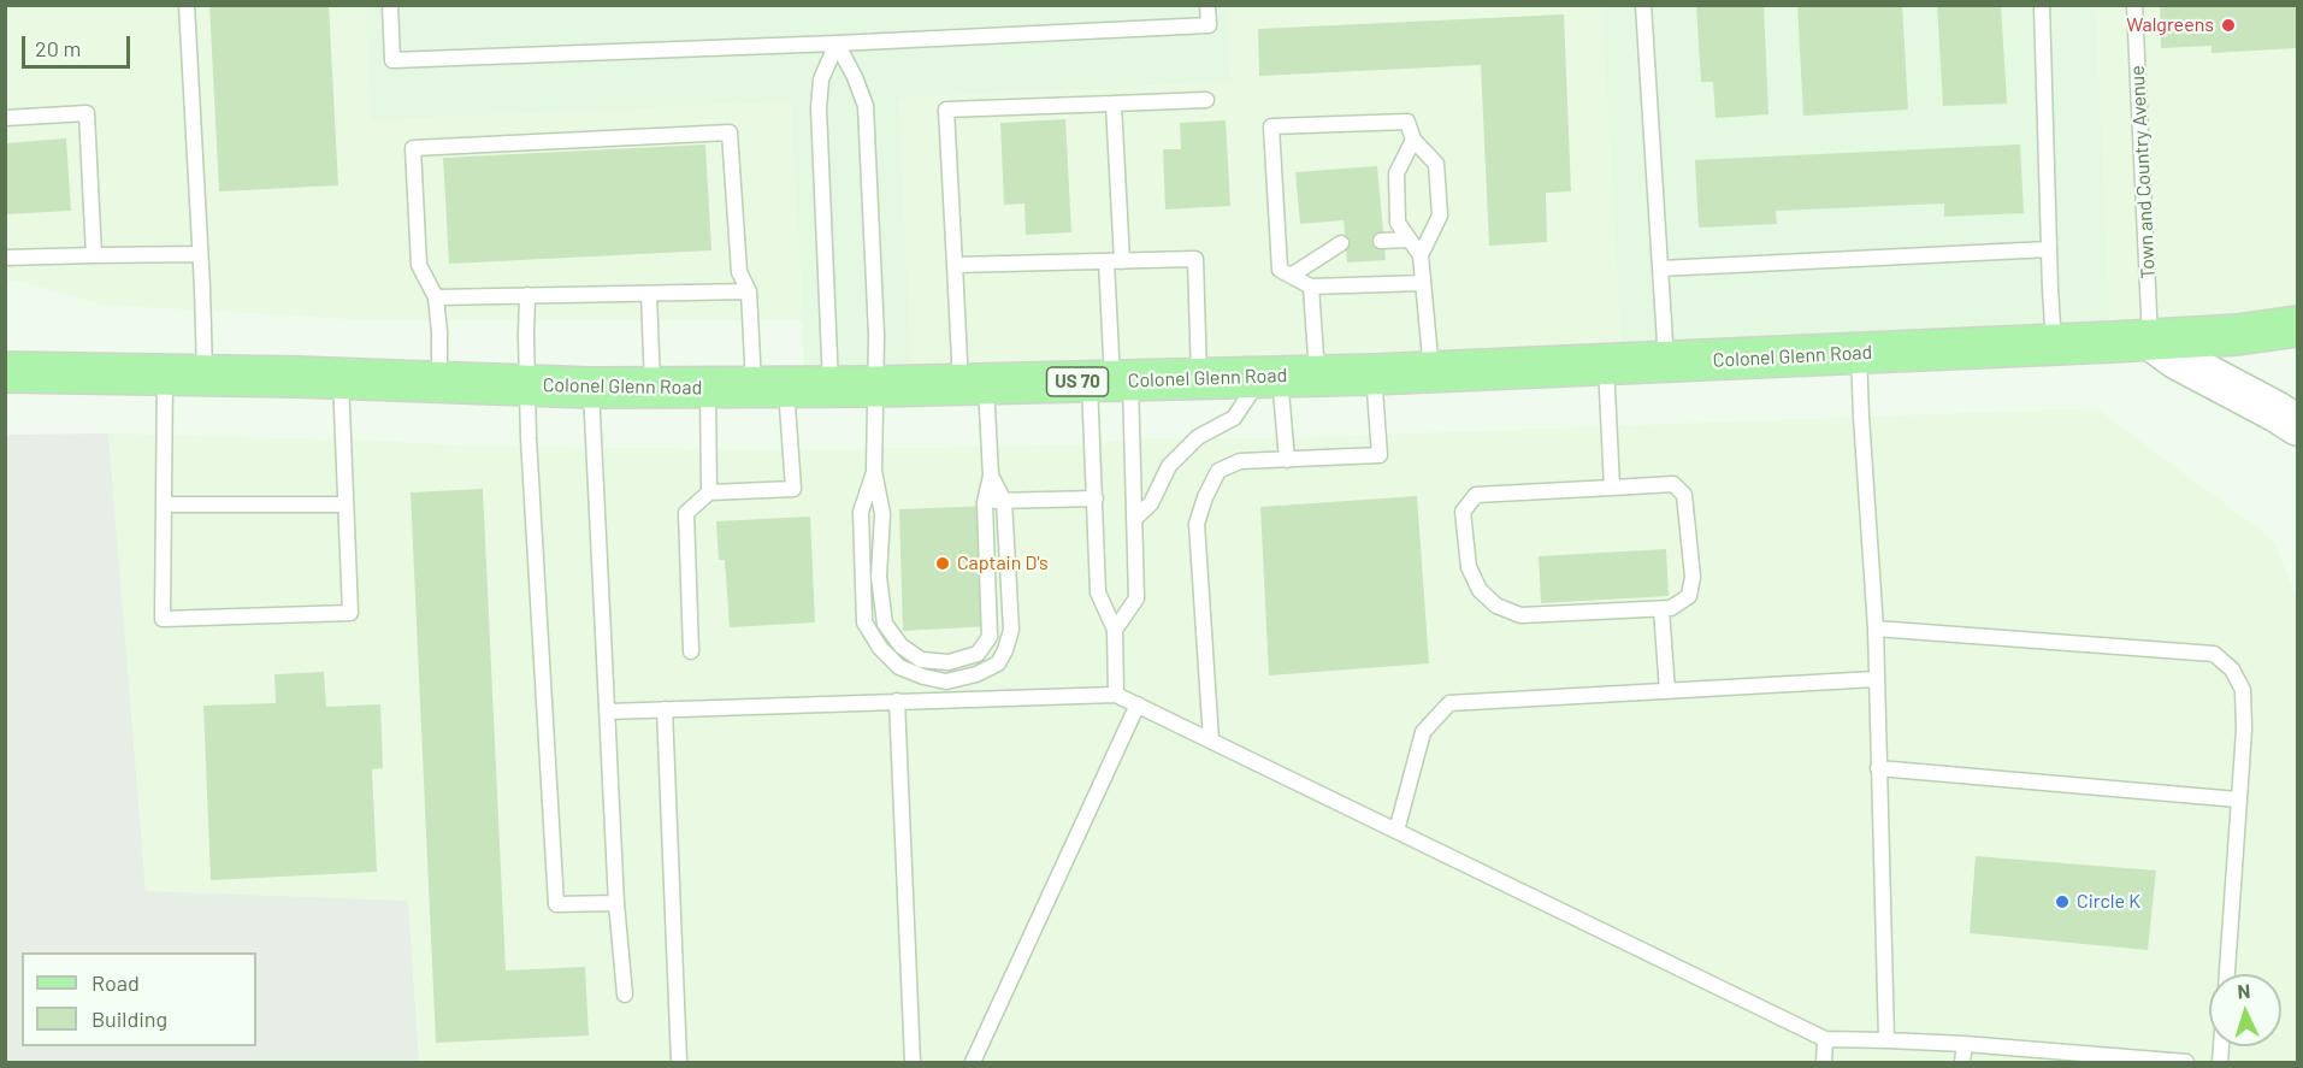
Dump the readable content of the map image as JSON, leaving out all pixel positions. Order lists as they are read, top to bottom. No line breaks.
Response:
{"streets":{"main road":["Colonel Glenn Road","US 70"],"lane":["Town and Country Avenue"]},"crossings":[["Town and Country Avenue","Colonel Glenn Road"]],"places":["Walgreens","Captain D's","Circle K"],"legend":["Road","Building"],"scale_bar":"20 m","north":"top"}
